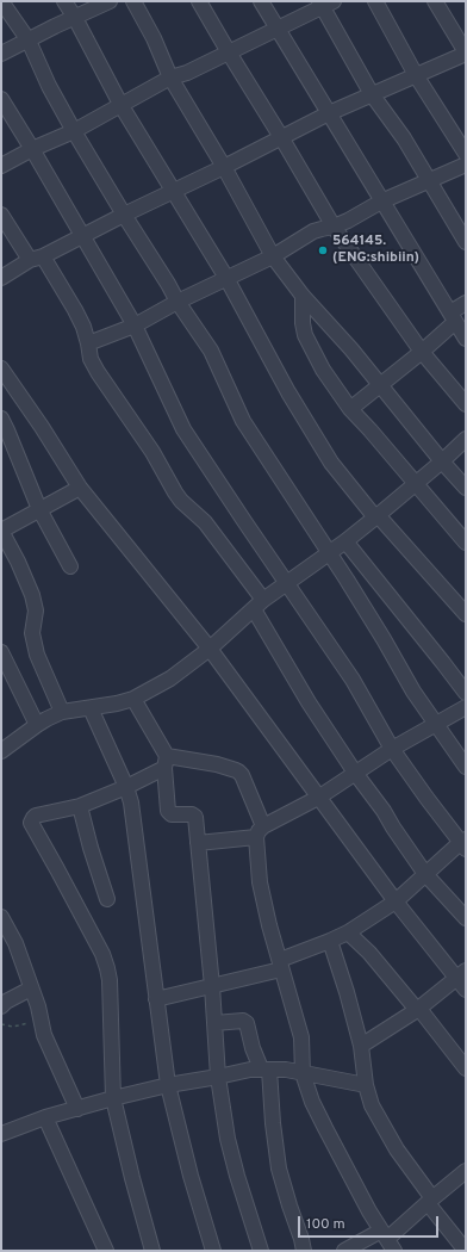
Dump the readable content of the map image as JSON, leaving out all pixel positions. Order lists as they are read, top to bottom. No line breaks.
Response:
{"places":["564145. (ENG:shibiin)"],"scale_bar":"100 m"}
